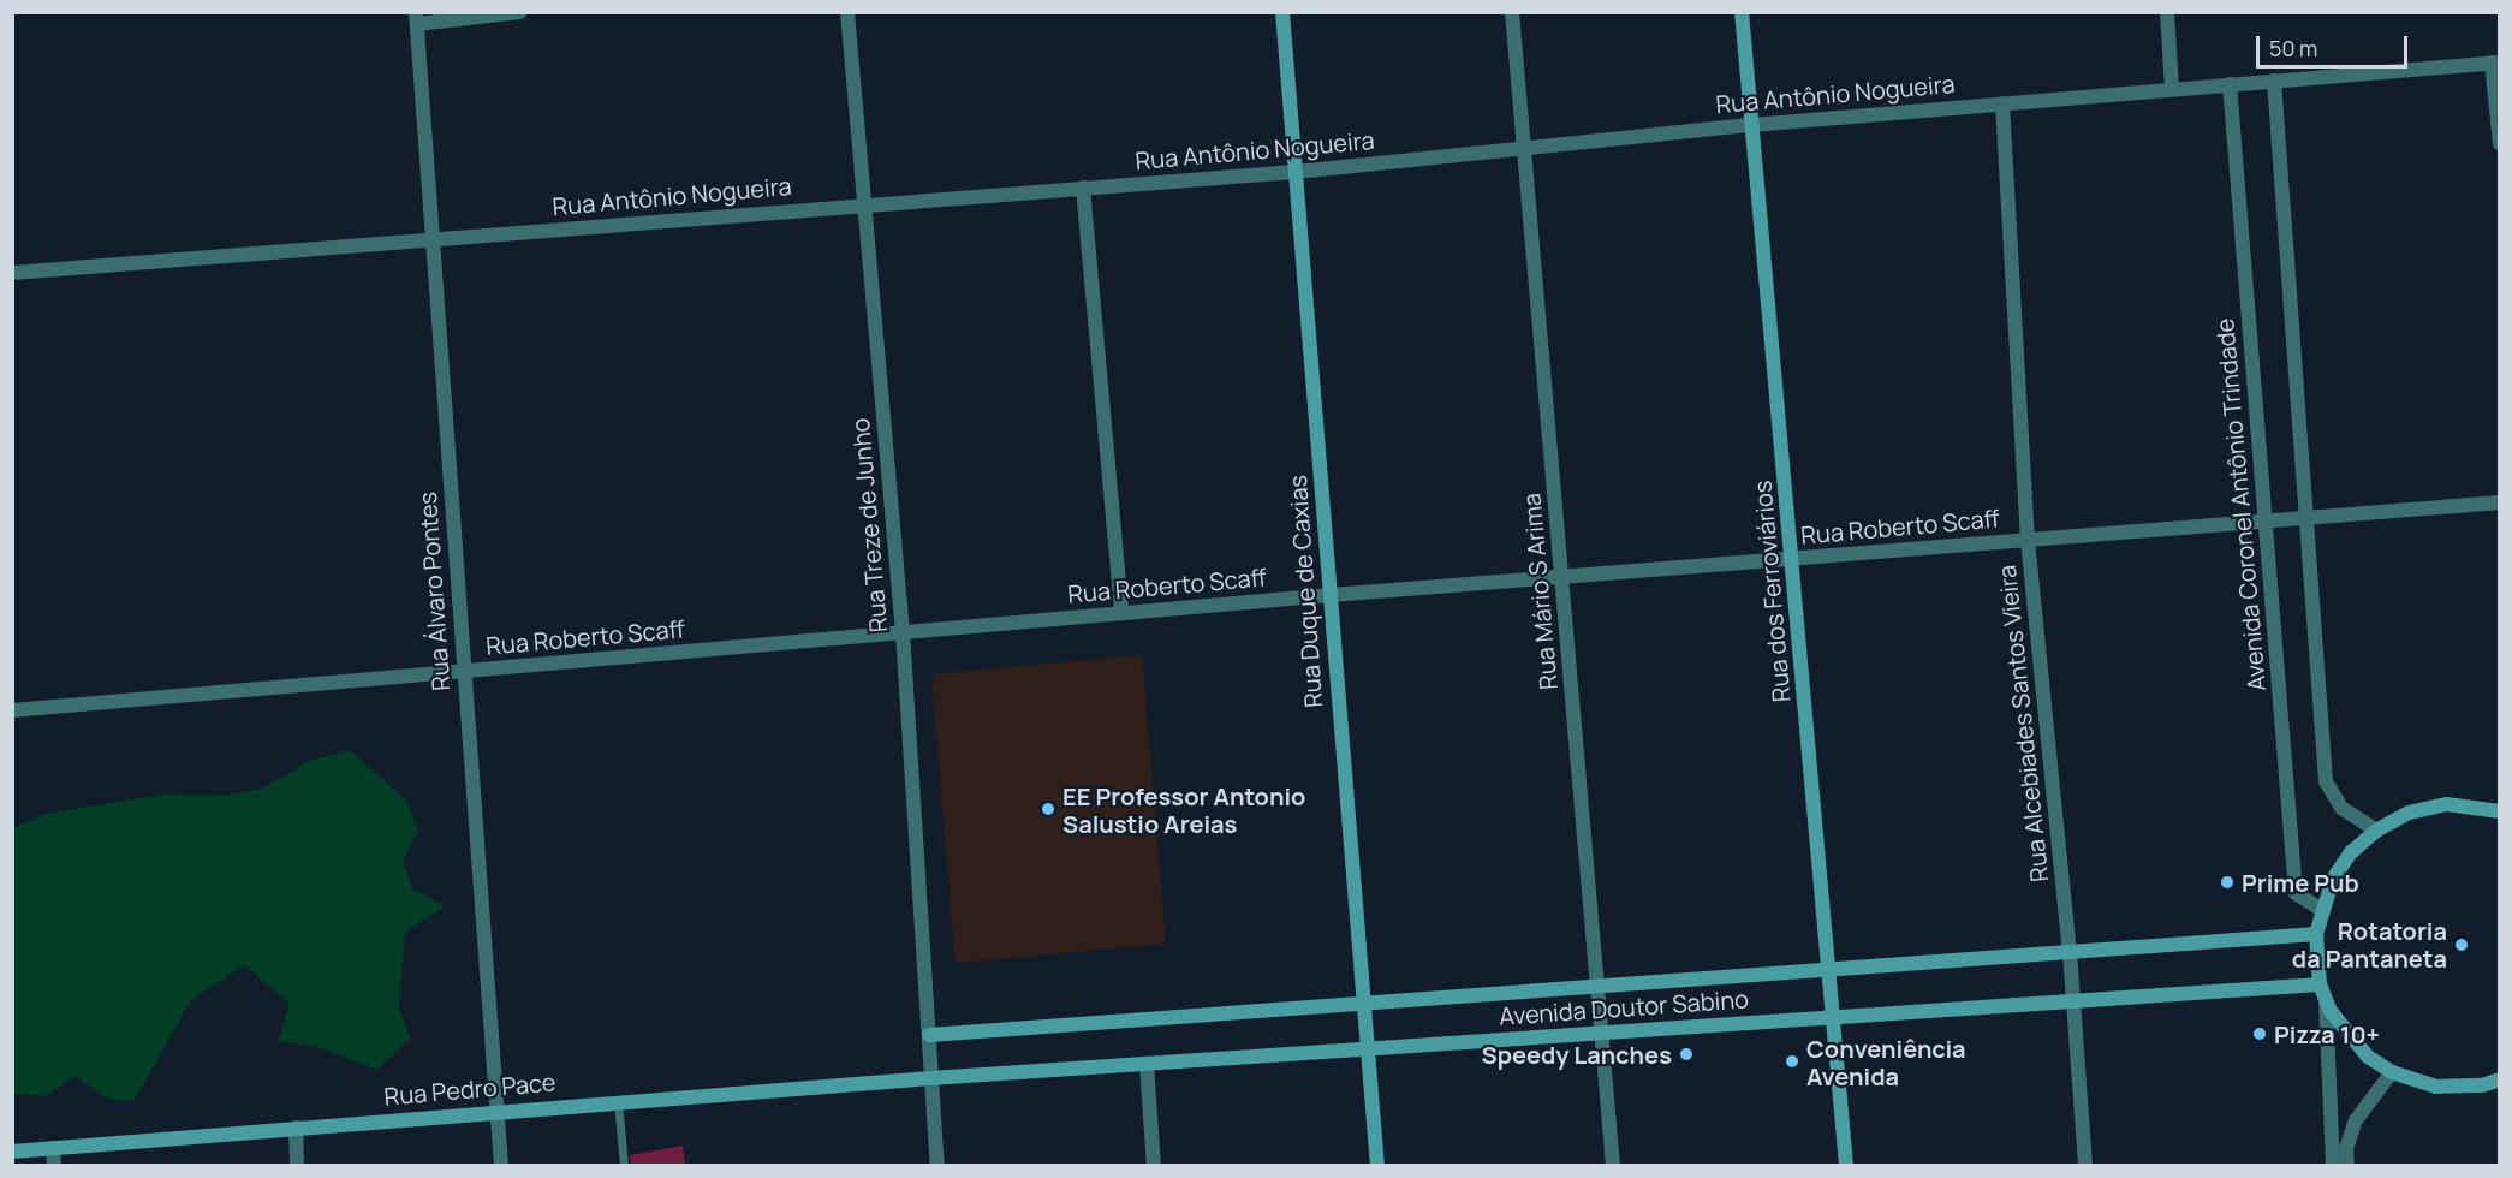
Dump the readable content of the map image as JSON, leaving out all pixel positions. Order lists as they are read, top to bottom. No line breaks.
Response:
{"streets":{"street":["Rua Antônio Nogueira","Avenida Coronel Antônio Trindade","Rua Treze de Junho","Rua Roberto Scaff","Rua Álvaro Pontes","Rua Duque de Caxias","Rua Mário S Arima","Rua dos Ferroviários","Rua Alcebiades Santos Vieira","Avenida Doutor Sabino","Rua Pedro Pace"]},"crossings":[["Rua Antônio Nogueira","Avenida Coronel Antônio Trindade"],["Rua Antônio Nogueira","Rua Treze de Junho"],["Rua Antônio Nogueira","Rua Álvaro Pontes"],["Rua Antônio Nogueira","Rua Duque de Caxias"],["Rua Antônio Nogueira","Rua Mário S Arima"],["Rua Antônio Nogueira","Rua dos Ferroviários"],["Rua Antônio Nogueira","Rua Alcebiades Santos Vieira"],["Avenida Coronel Antônio Trindade","Rua Roberto Scaff"],["Rua Treze de Junho","Rua Roberto Scaff"],["Rua Treze de Junho","Avenida Doutor Sabino"],["Rua Treze de Junho","Rua Pedro Pace"],["Rua Roberto Scaff","Rua Álvaro Pontes"],["Rua Roberto Scaff","Rua Duque de Caxias"],["Rua Roberto Scaff","Rua Mário S Arima"],["Rua Roberto Scaff","Rua dos Ferroviários"],["Rua Roberto Scaff","Rua Alcebiades Santos Vieira"],["Rua Álvaro Pontes","Rua Pedro Pace"],["Rua Duque de Caxias","Avenida Doutor Sabino"],["Rua Mário S Arima","Avenida Doutor Sabino"],["Rua dos Ferroviários","Avenida Doutor Sabino"],["Rua Alcebiades Santos Vieira","Avenida Doutor Sabino"],["Avenida Doutor Sabino","Rua Pedro Pace"]],"places":["EE Professor Antonio Salustio Areias","Prime Pub","Rotatoria da Pantaneta","Pizza 10+","Speedy Lanches","Conveniência Avenida"],"scale_bar":"50 m"}
